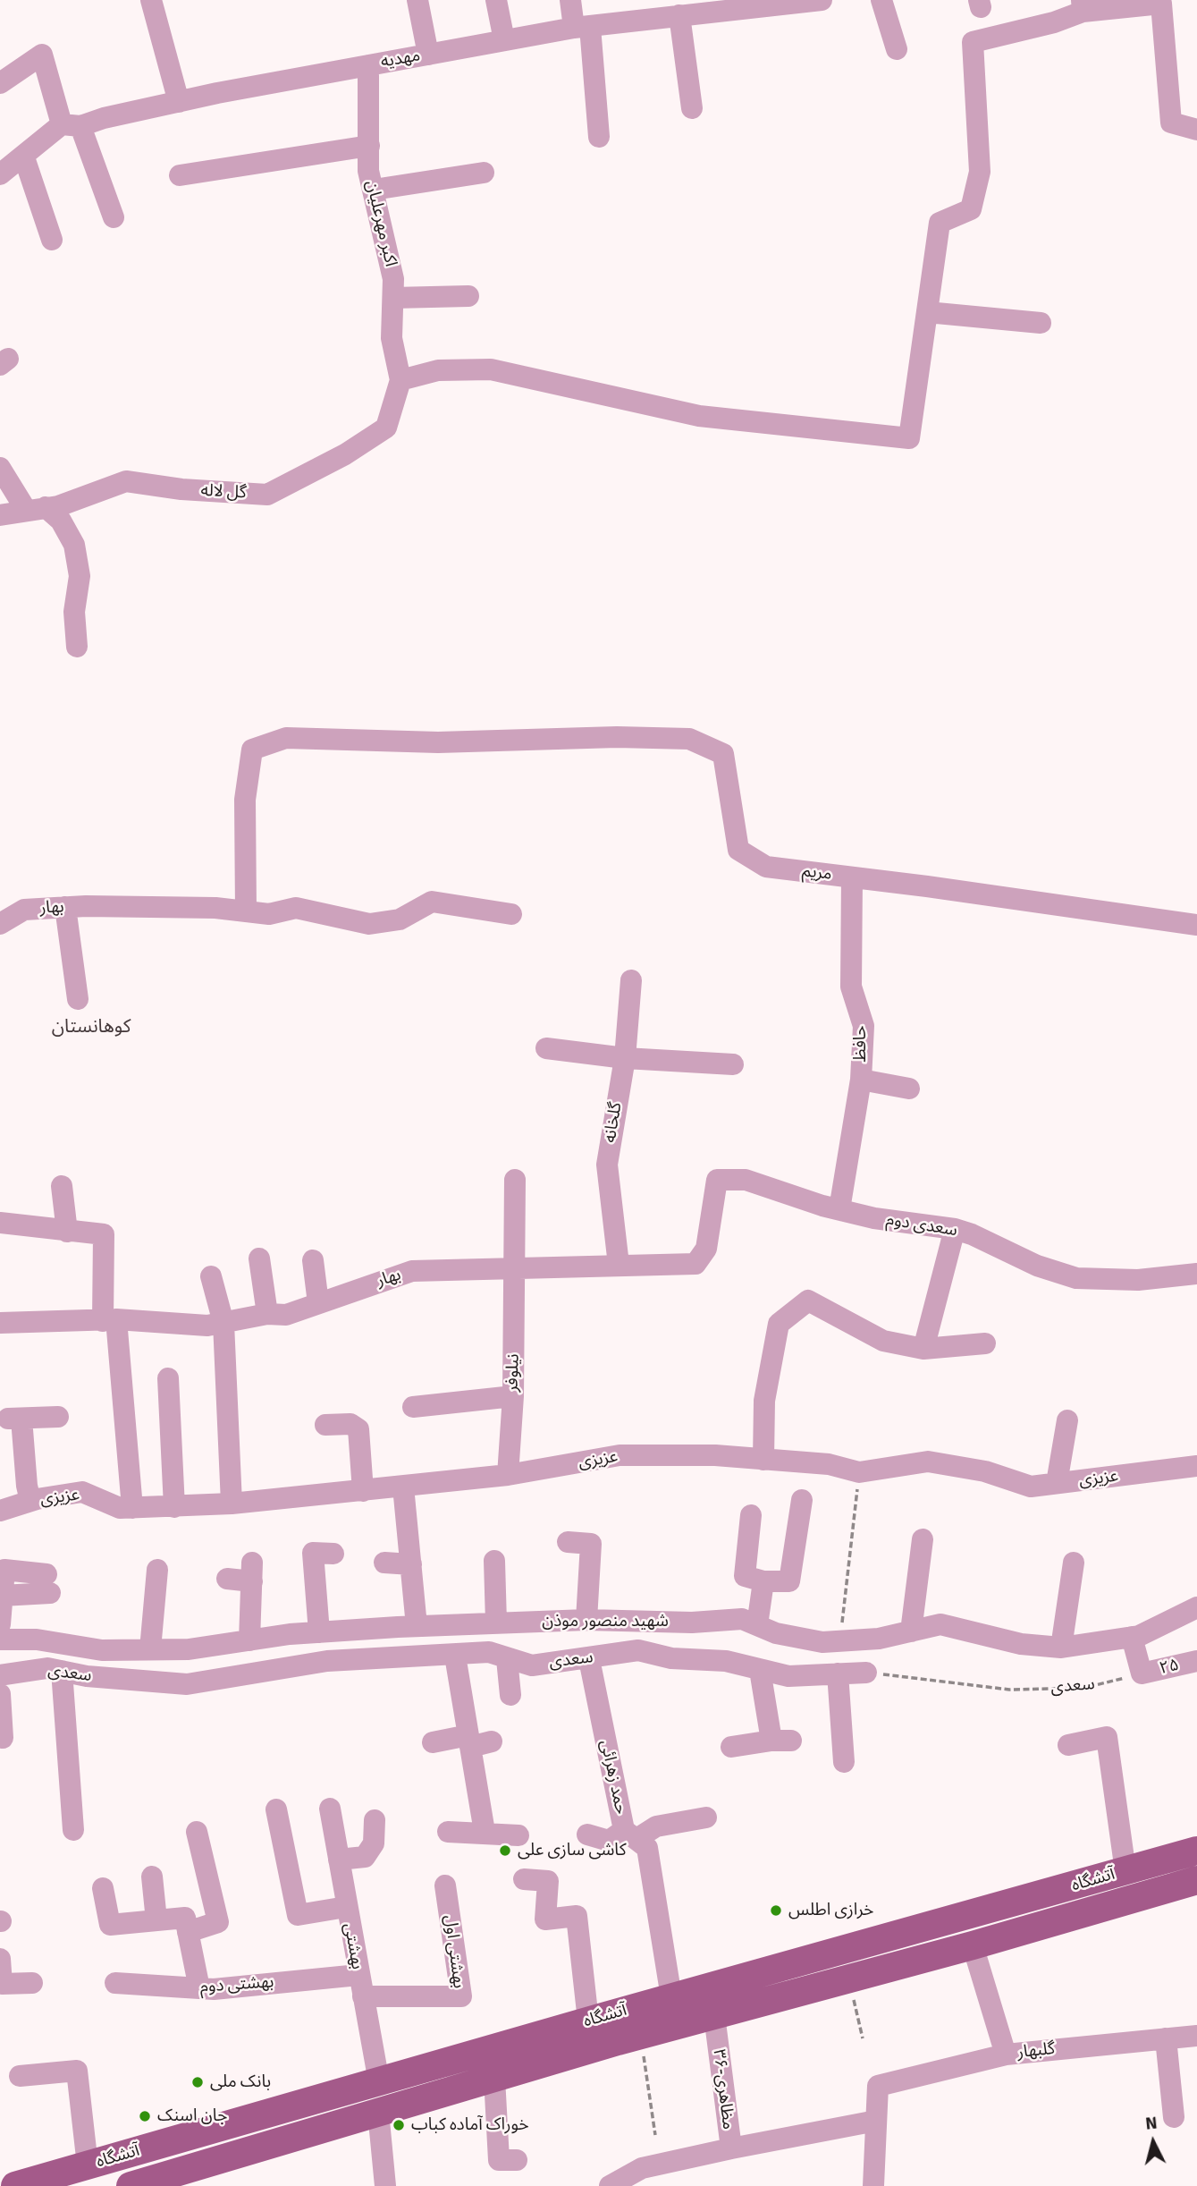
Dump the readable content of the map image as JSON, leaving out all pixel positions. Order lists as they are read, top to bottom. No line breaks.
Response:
{"streets":{"main road":["آتشگاه"],"street":["مهدیه","اکبر مهرعلیان","گل لاله","مریم","بهار","حافظ","گلخانه","سعدی دوم","نیلوفر","عزیزی","شهید منصور موذن","سعدی","۲۵","حمد زهرائی","بهشتی","بهشتی اول","بهشتی دوم","گلبهار","۳۶-مظاهری"]},"crossings":[["مهدیه","اکبر مهرعلیان"],["اکبر مهرعلیان","گل لاله"],["مریم","بهار"],["مریم","حافظ"],["بهار","گلخانه"],["بهار","سعدی دوم"],["بهار","نیلوفر"],["حافظ","سعدی دوم"],["نیلوفر","عزیزی"],["سعدی","۲۵"],["سعدی","حمد زهرائی"],["حمد زهرائی","آتشگاه"],["آتشگاه","بهشتی"],["آتشگاه","۳۶-مظاهری"],["بهشتی","بهشتی اول"],["بهشتی","بهشتی دوم"]],"districts":["کوهانستان"],"places":["کاشی سازی علی","خرازی اطلس","بانک ملی","جان اسنک","خوراک آماده کباب"],"north":"top"}
